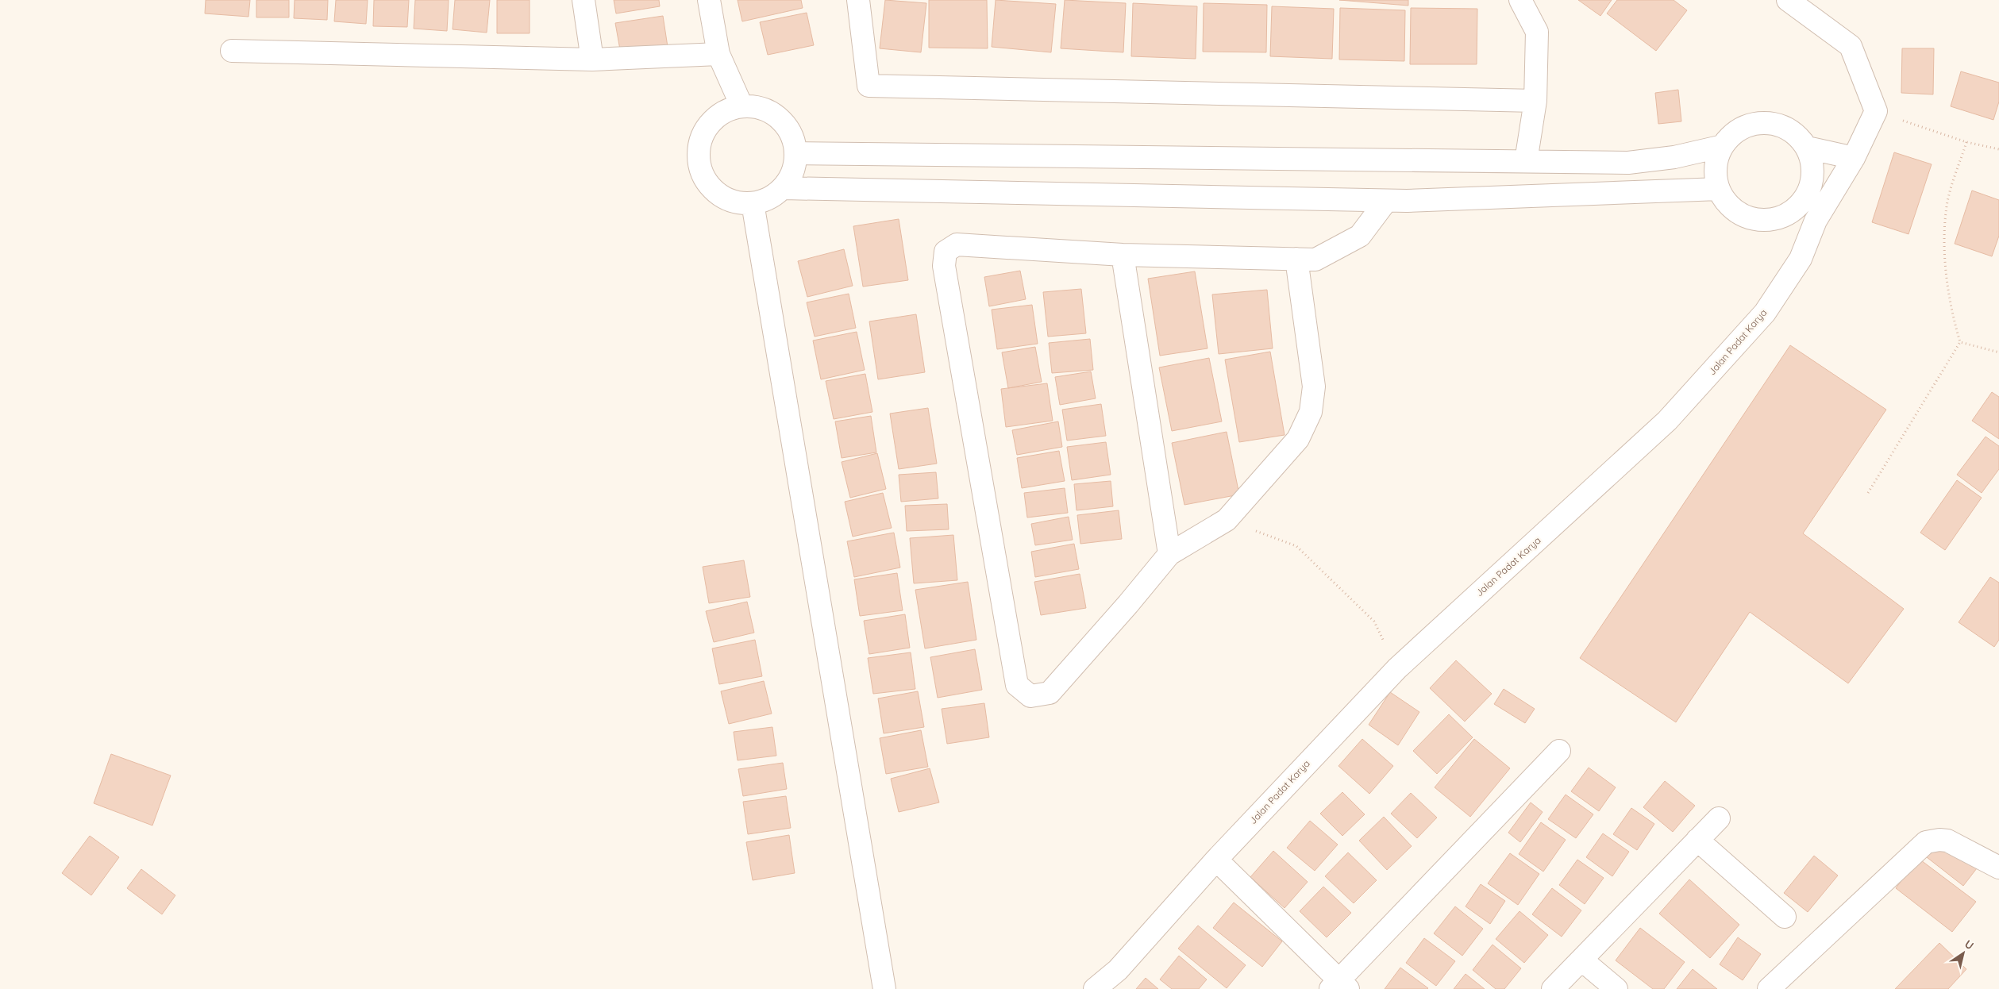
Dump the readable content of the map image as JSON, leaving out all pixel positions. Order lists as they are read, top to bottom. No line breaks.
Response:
{"streets":{"street":["Jalan Padat Karya"]},"north":"top right"}
